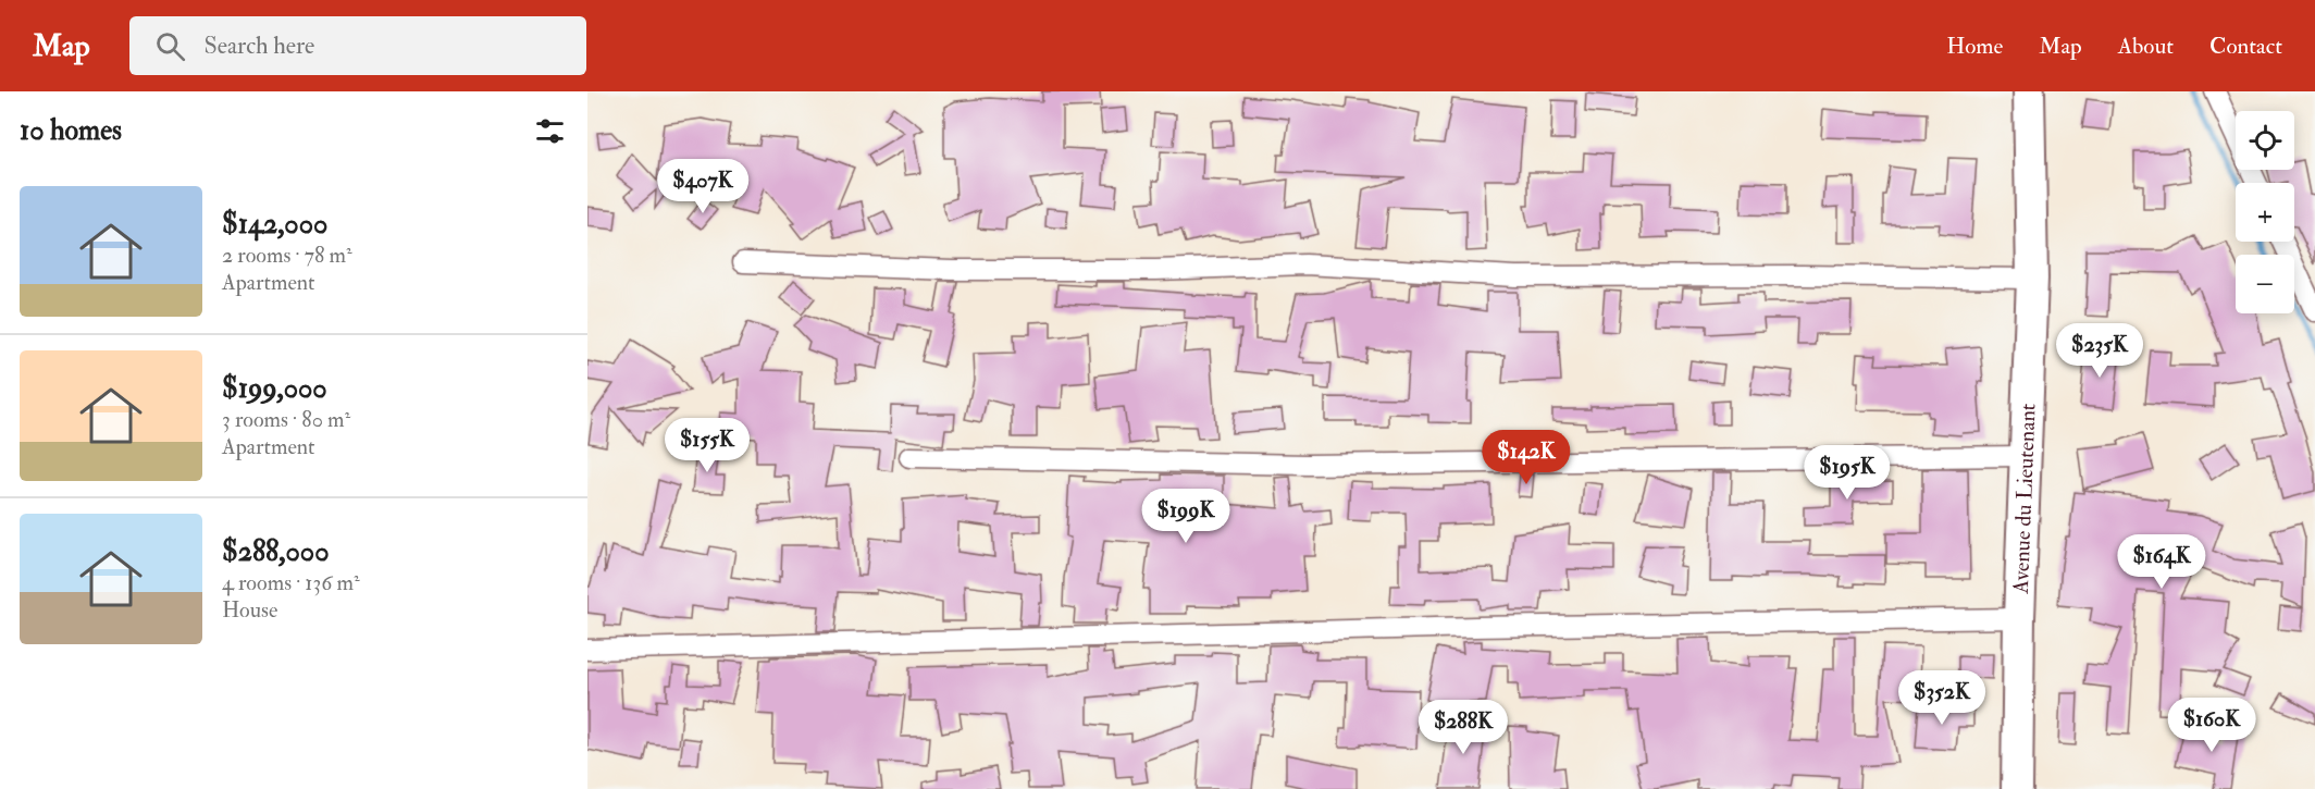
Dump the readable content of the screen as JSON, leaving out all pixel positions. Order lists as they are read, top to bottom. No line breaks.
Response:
{"streets":{"main road":["Avenue du Lieutenant"]},"page":{"header":"Map","search":"Search here","nav":["Home","Map","About","Contact"],"heading":"10 homes","map_buttons":["+","−"],"price":["$407K","$235K","$155K","$142K","$195K","$199K","$164K","$352K","$160K","$288K"],"list":[{"name":"$142,000","note":"2 rooms · 78 m² · Apartment"},{"name":"$199,000","note":"3 rooms · 80 m² · Apartment"},{"name":"$288,000","note":"4 rooms · 136 m² · House"}]}}
